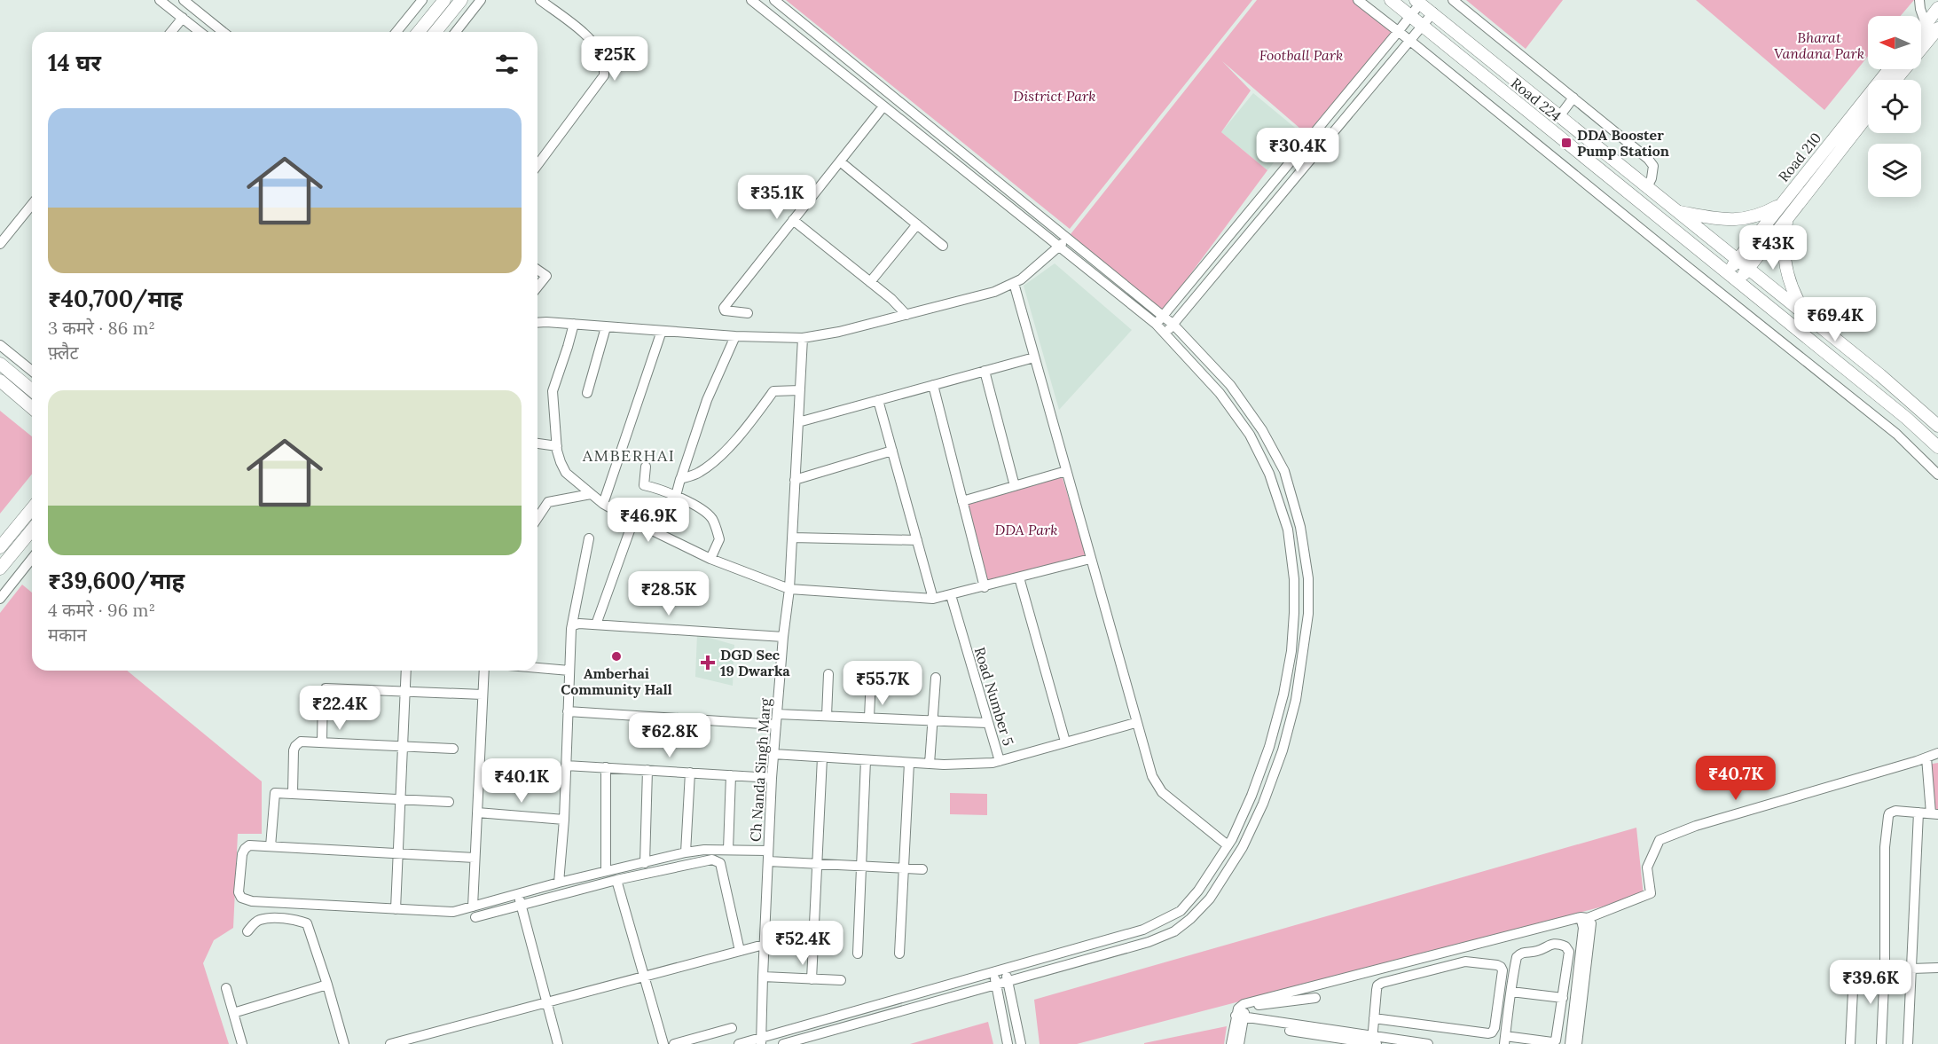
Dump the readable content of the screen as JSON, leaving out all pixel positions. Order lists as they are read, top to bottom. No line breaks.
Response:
{"streets":{"main road":["Road 224","Road 210"],"street":["Road Number 5","Ch Nanda Singh Marg"]},"crossings":[["Road 224","Road 210"]],"districts":["AMBERHAI"],"parks":["Bharat Vandana Park","Football Park","District Park","DDA Park"],"places":{"transit":["DDA Booster Pump Station"],"other":["Amberhai Community Hall"],"health":["DGD Sec 19 Dwarka"]},"north":"left","page":{"heading":"14 घर","price":["₹25K","₹30.4K","₹35.1K","₹43K","₹69.4K","₹46.9K","₹28.5K","₹55.7K","₹22.4K","₹62.8K","₹40.7K","₹40.1K","₹52.4K","₹39.6K"],"list":[{"name":"₹40,700/माह","note":"3 कमरे · 86 m² · फ़्लैट"},{"name":"₹39,600/माह","note":"4 कमरे · 96 m² · मकान"}]}}
